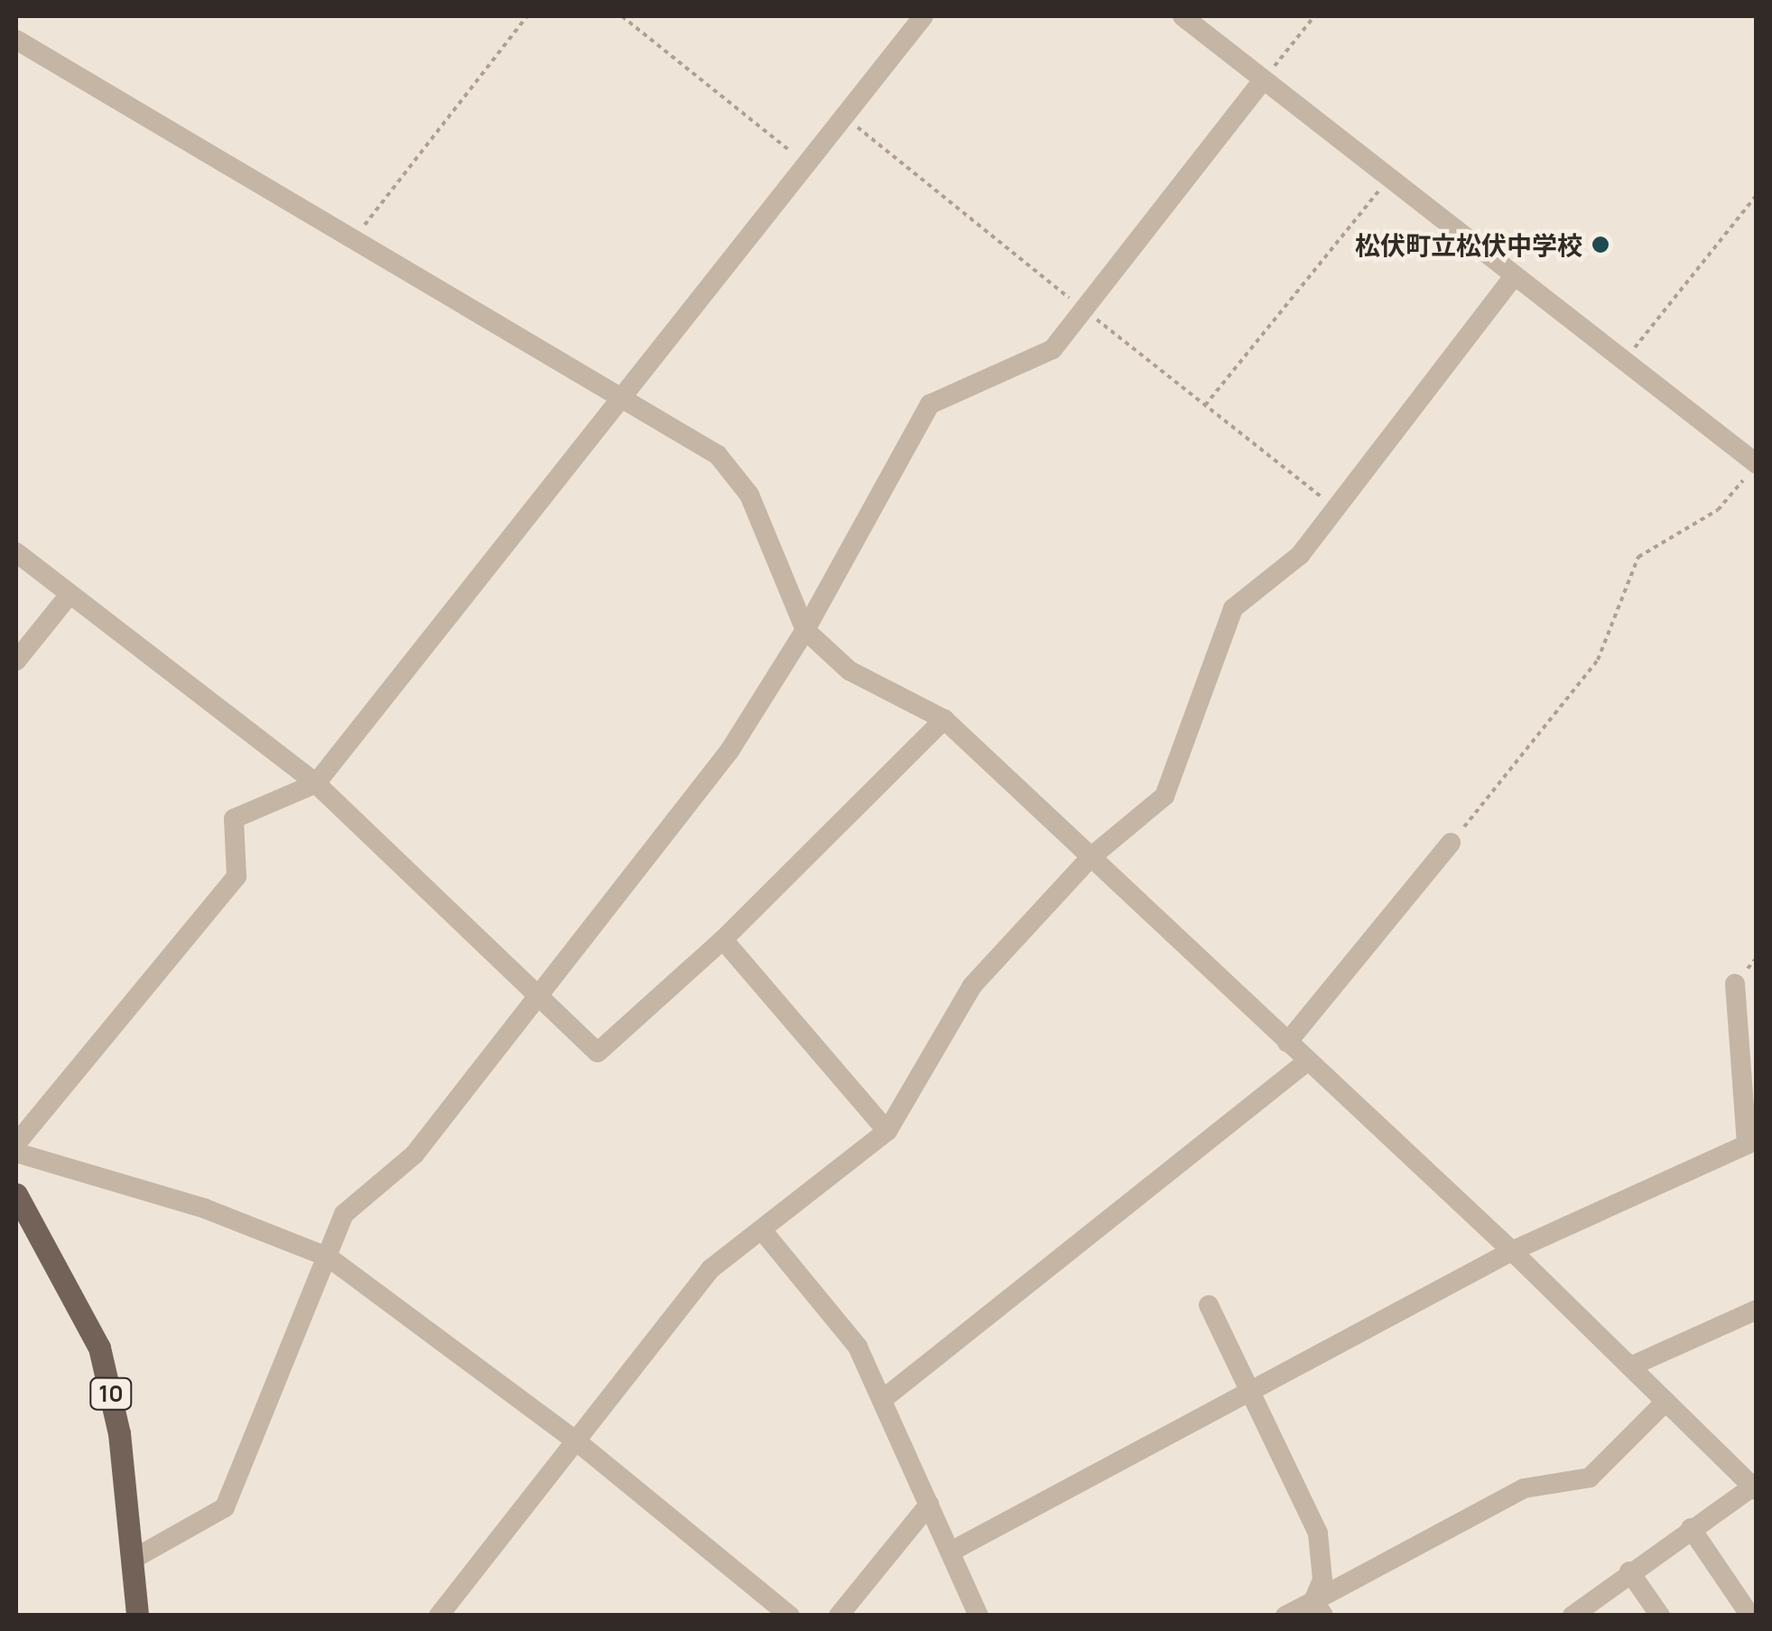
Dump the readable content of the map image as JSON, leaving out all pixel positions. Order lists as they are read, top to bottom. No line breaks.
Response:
{"streets":{"main road":["10"]},"places":["松伏町立松伏中学校"]}
